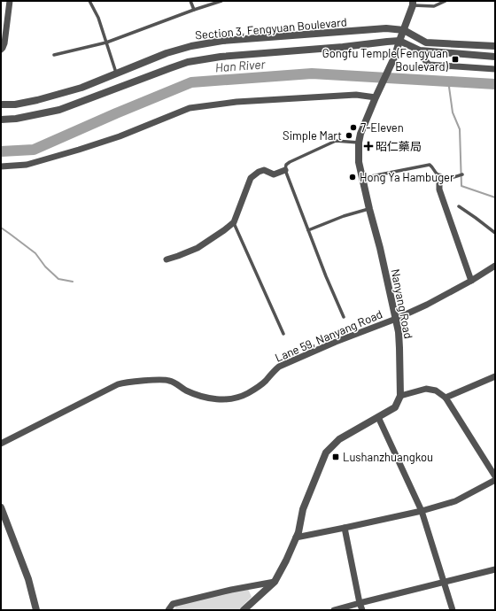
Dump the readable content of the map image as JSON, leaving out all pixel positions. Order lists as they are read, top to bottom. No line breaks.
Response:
{"streets":{"street":["Section 3, Fengyuan Boulevard","Nanyang Road","Lane 59, Nanyang Road"]},"crossings":[["Section 3, Fengyuan Boulevard","Nanyang Road"],["Nanyang Road","Lane 59, Nanyang Road"]],"water":["Han River"],"places":{"transit":["Gongfu Temple(Fengyuan Boulevard)","Lushanzhuangkou"],"other":["7-Eleven","Simple Mart","Hong Ya Hambuger"],"health":["昭仁藥局"]}}
